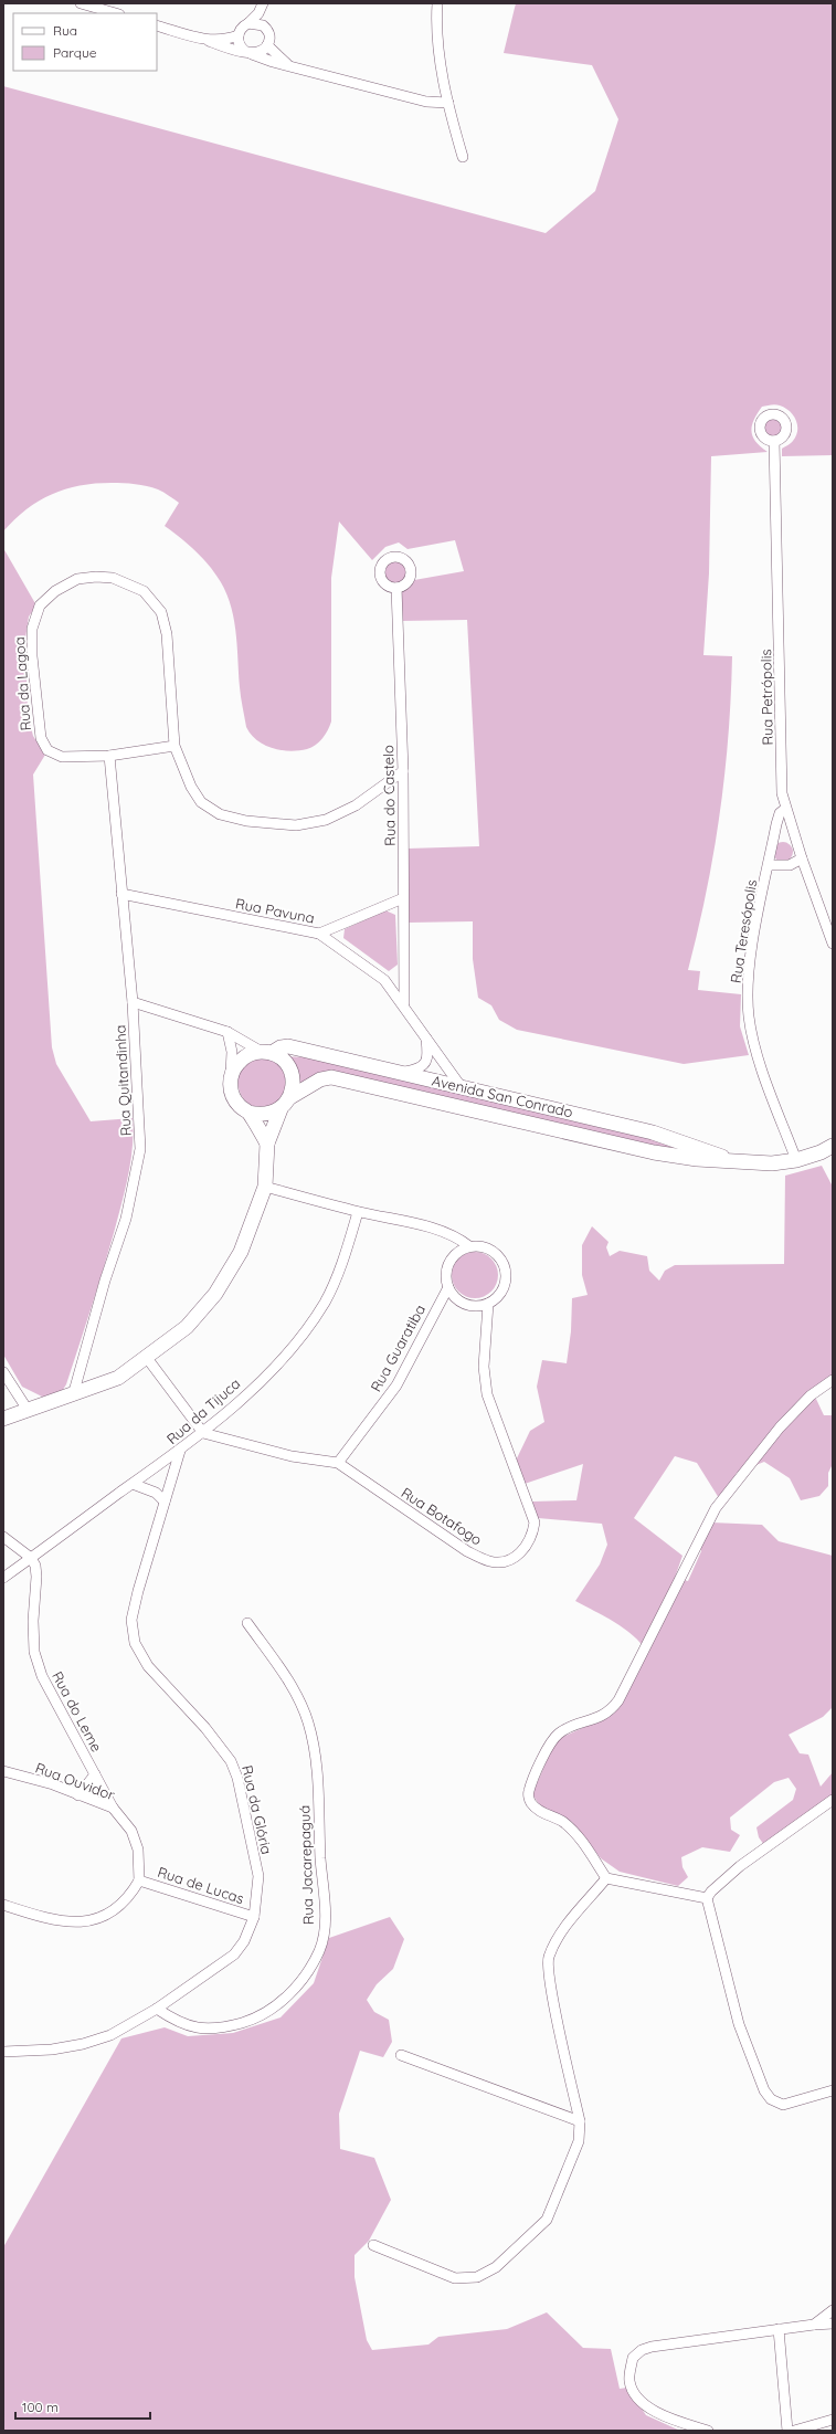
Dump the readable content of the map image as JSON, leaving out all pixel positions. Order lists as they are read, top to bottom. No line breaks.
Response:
{"streets":{"street":["Rua da Lagoa","Rua Petrópolis","Rua do Castelo","Rua Pavuna","Rua Teresópolis","Rua Quitandinha","Avenida San Conrado","Rua Guaratiba","Rua da Tijuca","Rua Botafogo","Rua do Leme","Rua Ouvidor","Rua da Glória","Rua Jacarepaguá","Rua de Lucas"]},"crossings":[["Rua da Lagoa","Rua do Castelo"],["Rua da Lagoa","Rua Quitandinha"],["Rua Petrópolis","Rua Teresópolis"],["Rua do Castelo","Rua Pavuna"],["Rua Pavuna","Rua Quitandinha"],["Rua Pavuna","Avenida San Conrado"],["Rua Teresópolis","Avenida San Conrado"],["Rua Guaratiba","Rua Botafogo"],["Rua da Tijuca","Rua Botafogo"],["Rua da Tijuca","Rua do Leme"],["Rua da Tijuca","Rua da Glória"],["Rua do Leme","Rua Ouvidor"],["Rua Ouvidor","Rua de Lucas"],["Rua da Glória","Rua Jacarepaguá"],["Rua da Glória","Rua de Lucas"]],"legend":["Rua","Parque"],"scale_bar":"100 m"}
